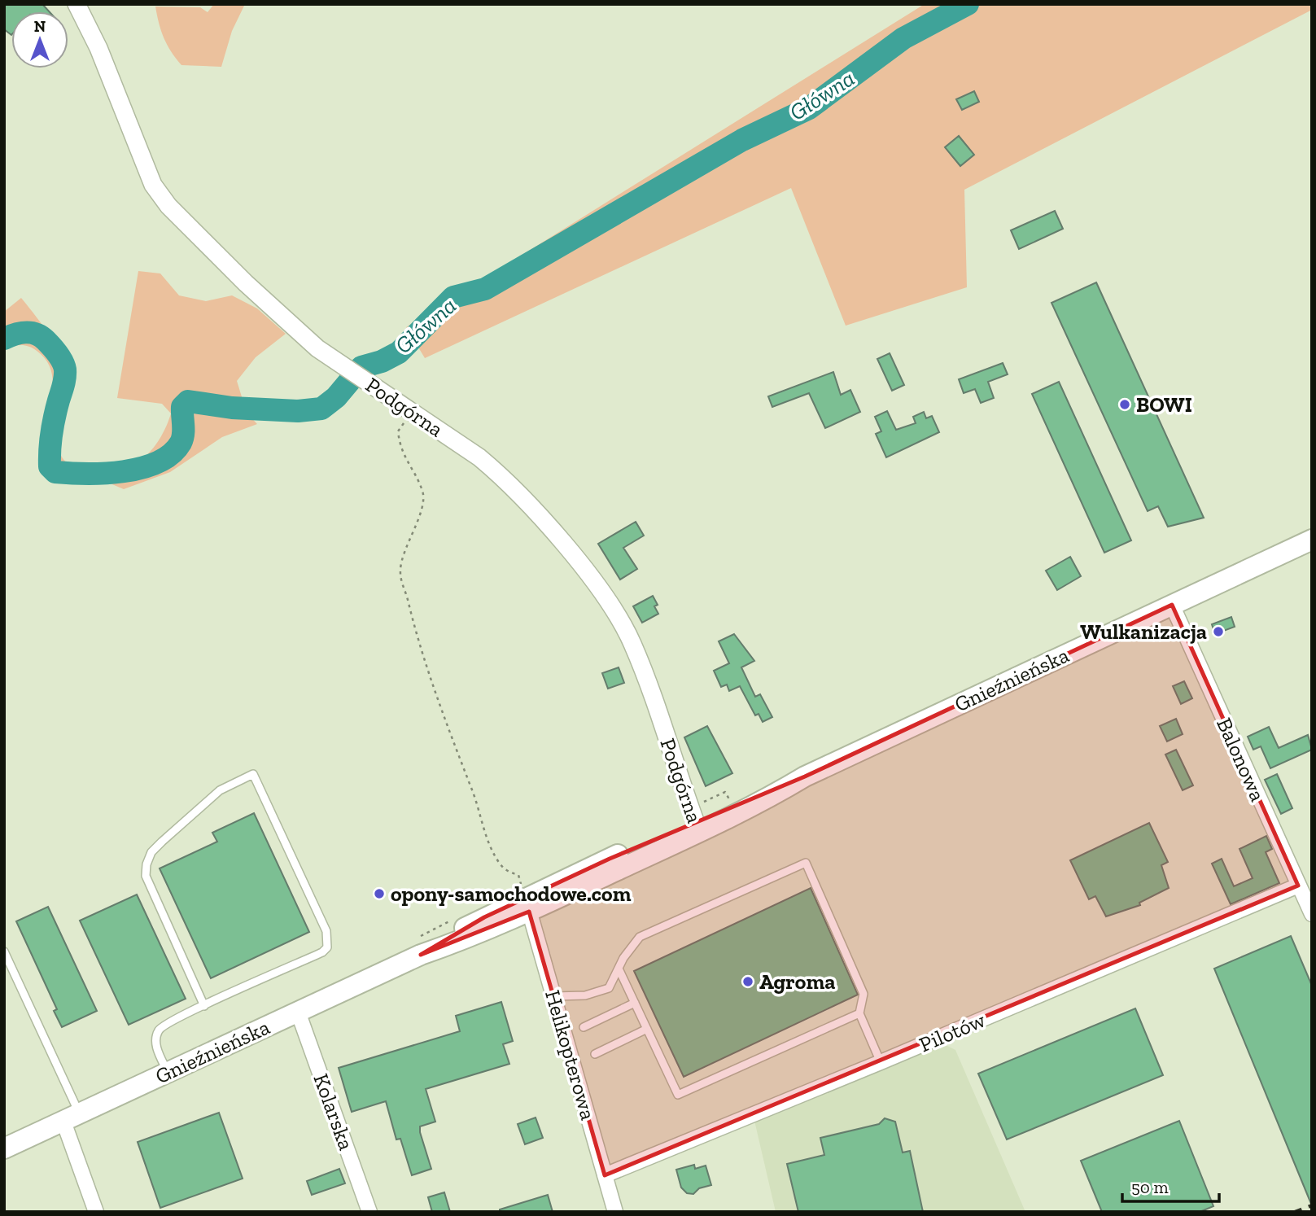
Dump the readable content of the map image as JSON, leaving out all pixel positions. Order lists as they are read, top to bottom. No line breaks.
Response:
{"streets":{"main road":["Gnieźnieńska"],"street":["Podgórna","Balonowa","Pilotów","Helikopterowa","Kolarska"]},"crossings":[["Podgórna","Gnieźnieńska"],["Gnieźnieńska","Balonowa"],["Gnieźnieńska","Helikopterowa"],["Gnieźnieńska","Kolarska"],["Balonowa","Pilotów"],["Pilotów","Helikopterowa"]],"water":["Główna"],"places":["BOWI","Wulkanizacja","opony-samochodowe.com","Agroma"],"scale_bar":"50 m","north":"top"}
